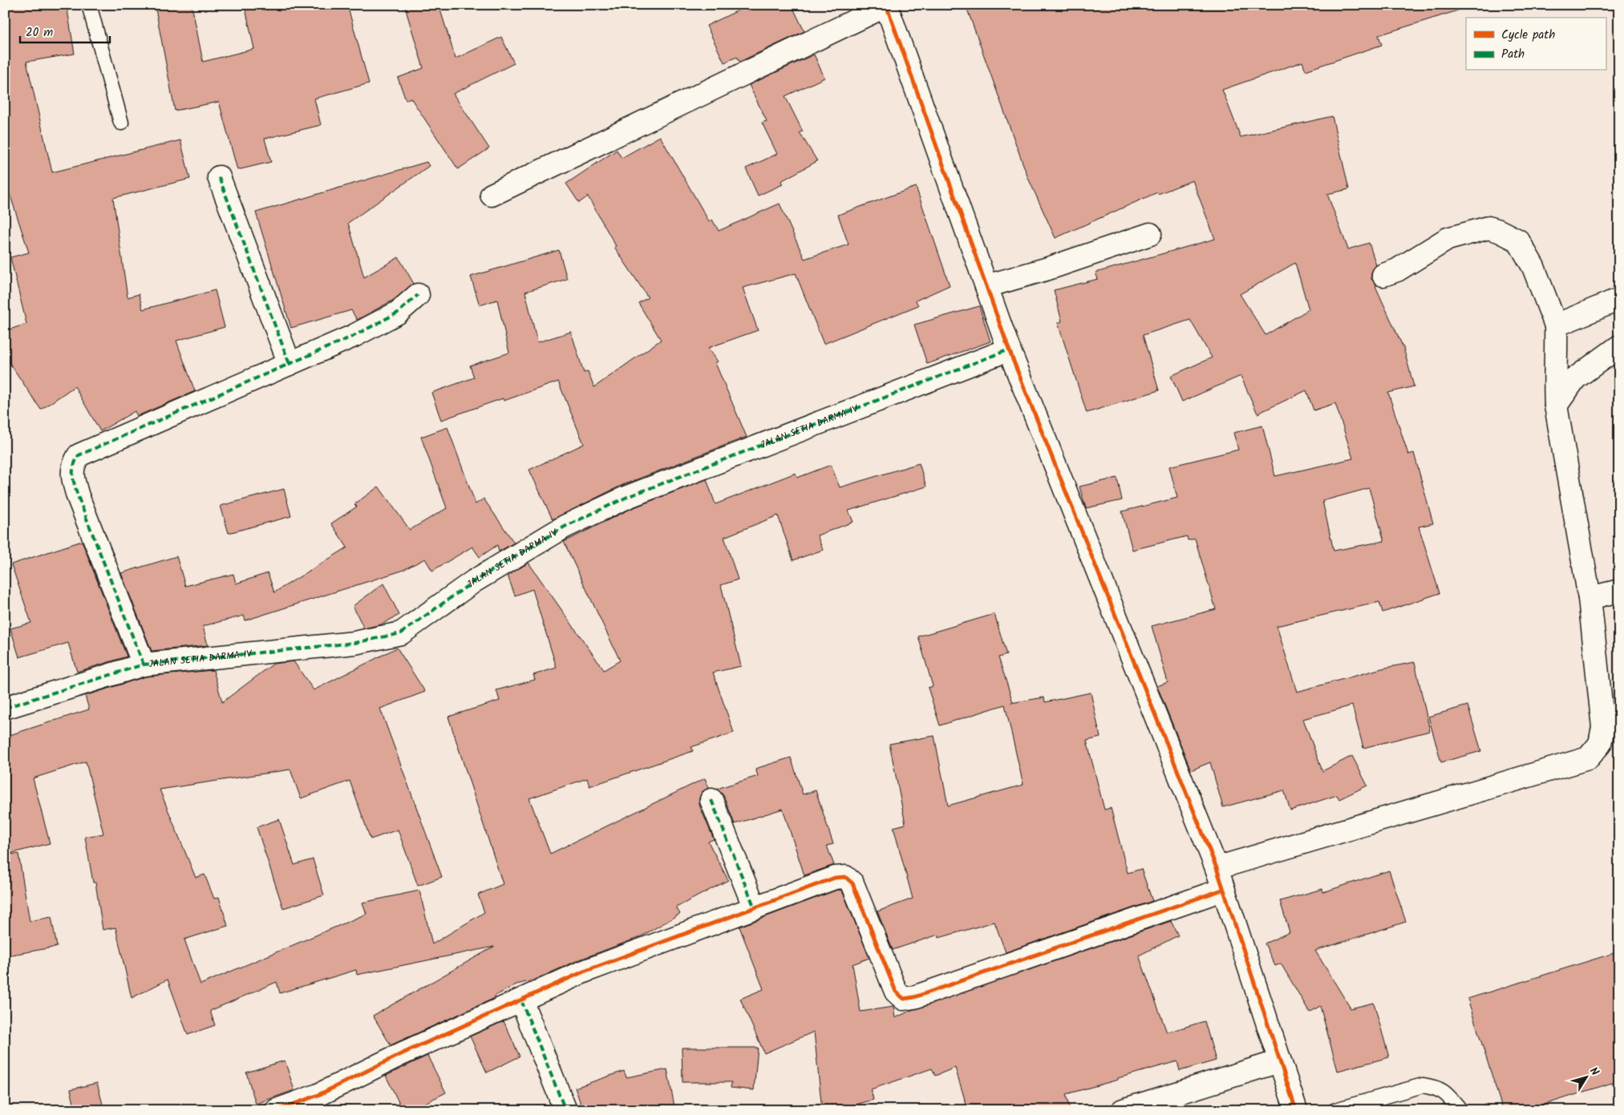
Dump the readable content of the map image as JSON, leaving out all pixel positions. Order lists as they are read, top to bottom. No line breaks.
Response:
{"streets":{"street":["JALAN SETIA DARMA IV"]},"legend":["Cycle path","Path"],"scale_bar":"20 m","north":"top right"}
